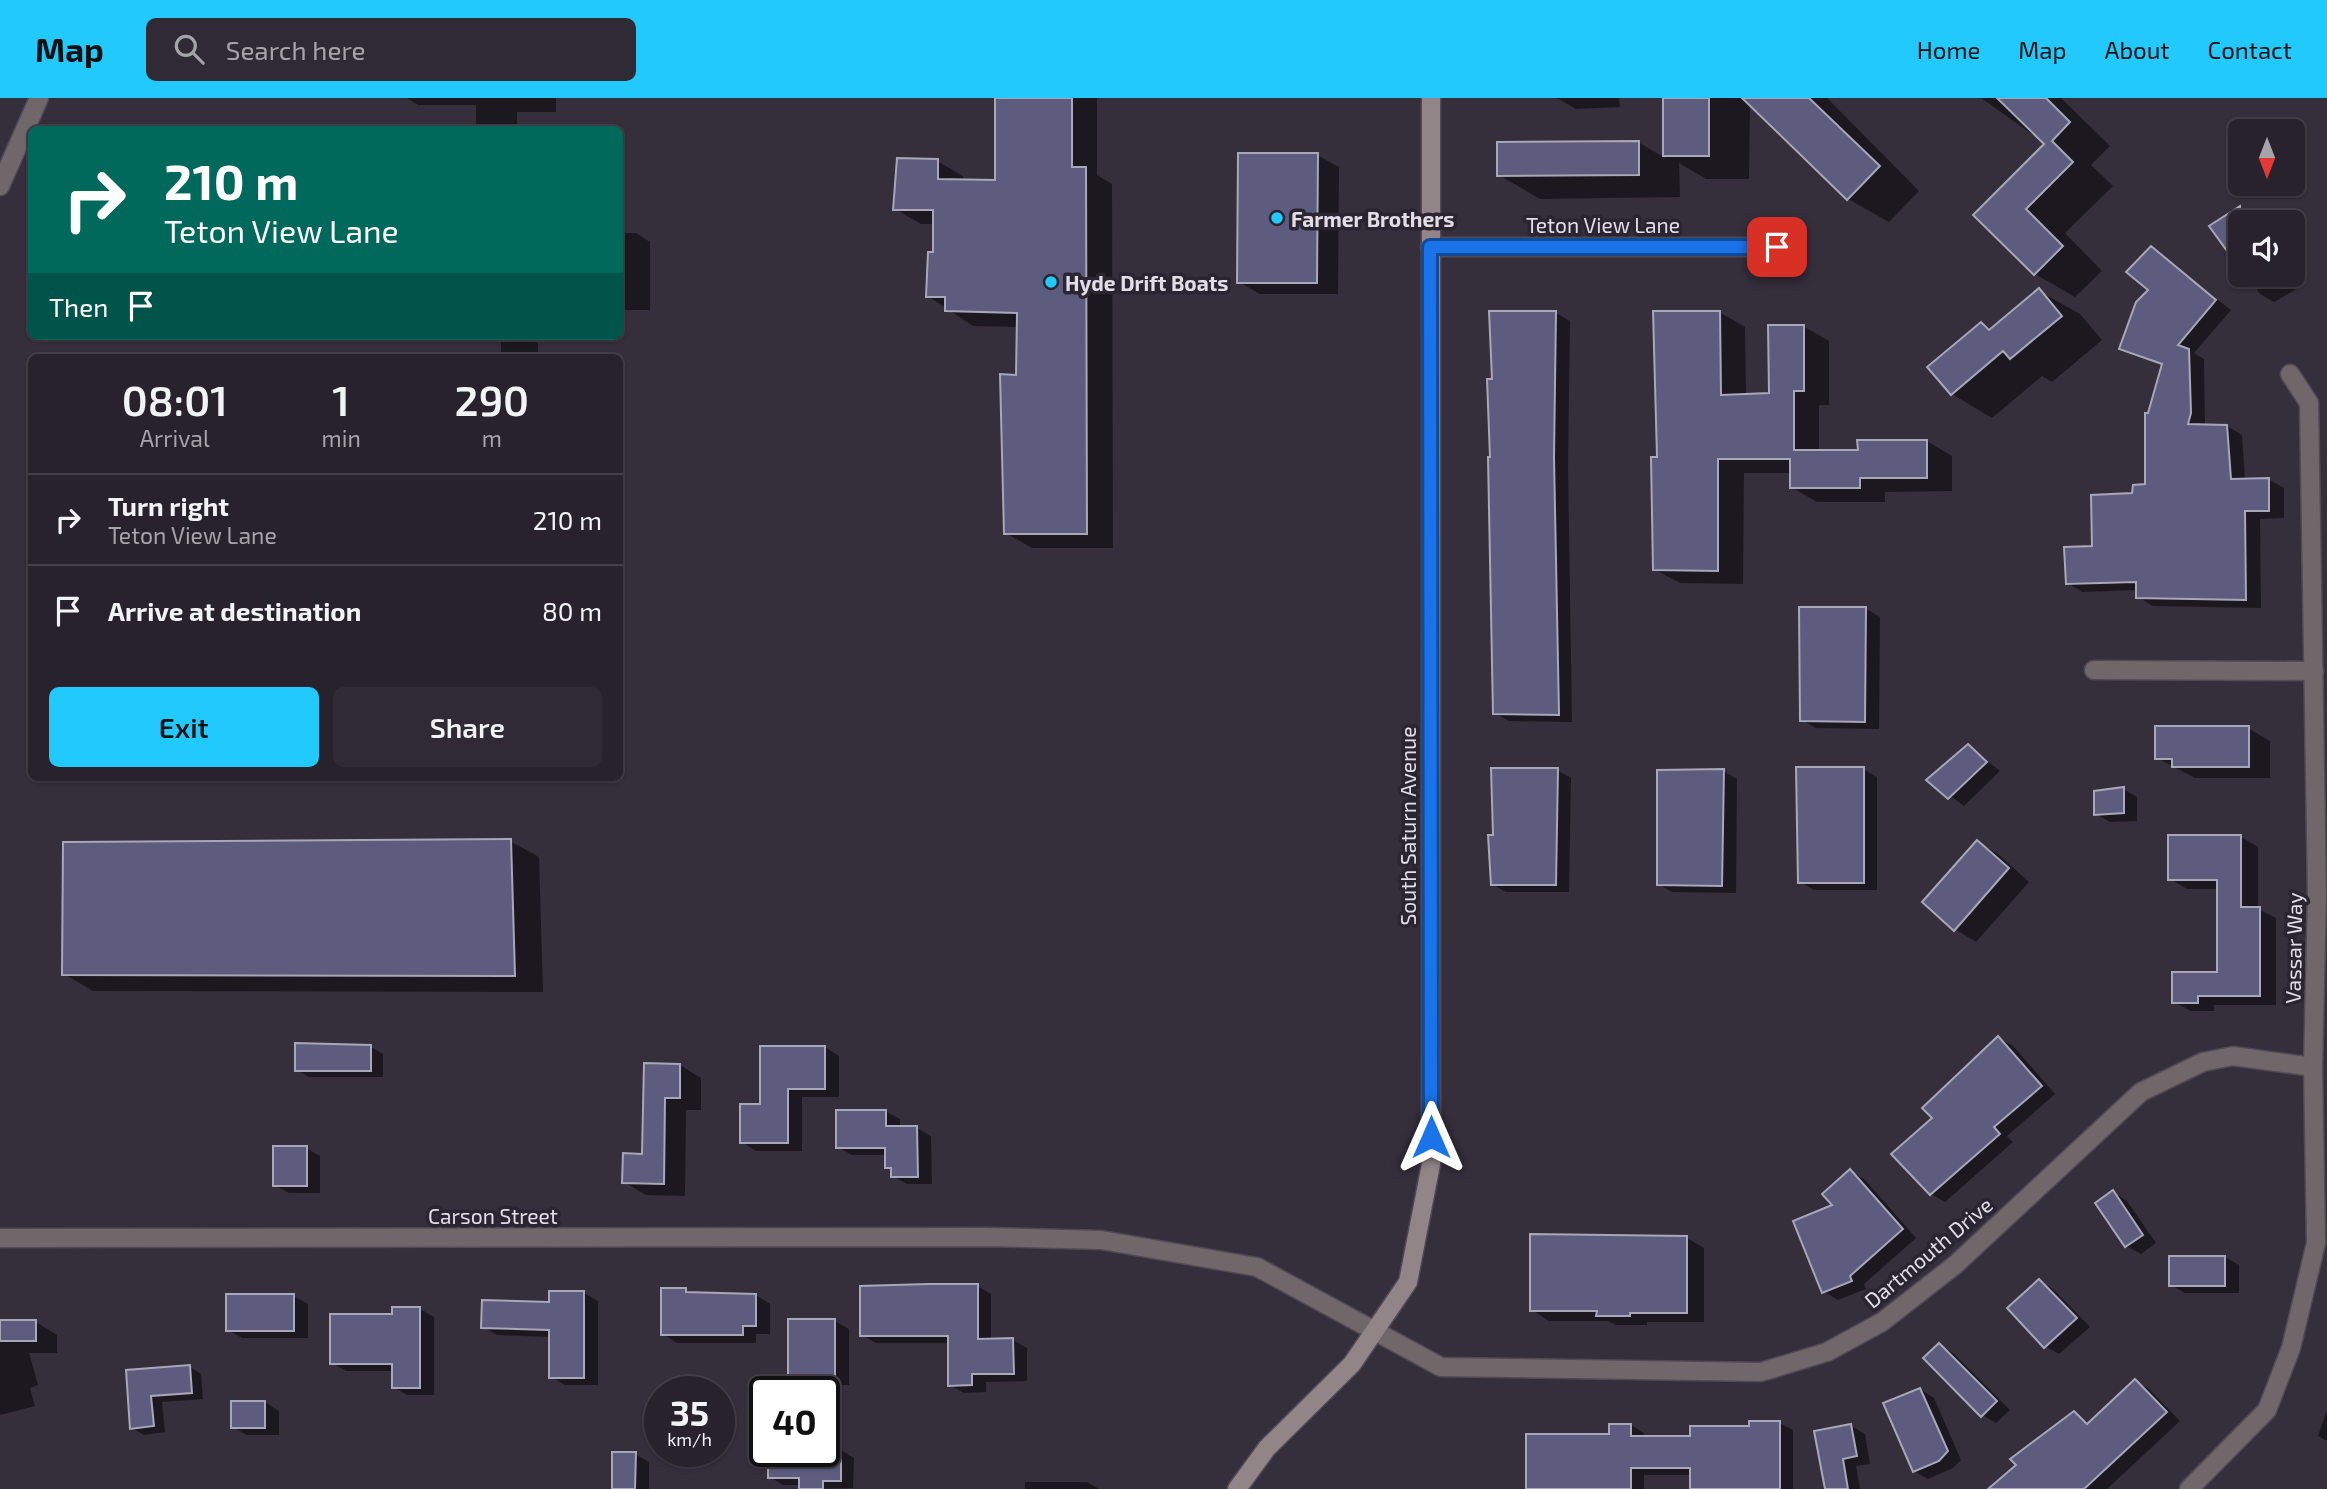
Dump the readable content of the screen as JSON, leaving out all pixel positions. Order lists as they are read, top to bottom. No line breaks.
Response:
{"streets":{"street":["Teton View Lane","South Saturn Avenue","Vassar Way","Carson Street","Dartmouth Drive"]},"crossings":[["Teton View Lane","South Saturn Avenue"],["South Saturn Avenue","Carson Street"],["Vassar Way","Dartmouth Drive"],["Carson Street","Dartmouth Drive"]],"places":["Farmer Brothers","Hyde Drift Boats"],"north":"bottom","page":{"header":"Map","search":"Search here","nav":["Home","Map","About","Contact"],"turn":["210 m","Teton View Lane"],"then":"Then","eta":["08:01","Arrival","1","min","290","m"],"list":[{"name":"Turn right","note":"Teton View Lane","value":"210 m"},{"name":"Arrive at destination","value":"80 m"}],"buttons":["Exit","Share"],"speed":"35 km/h","limit":"40"}}
